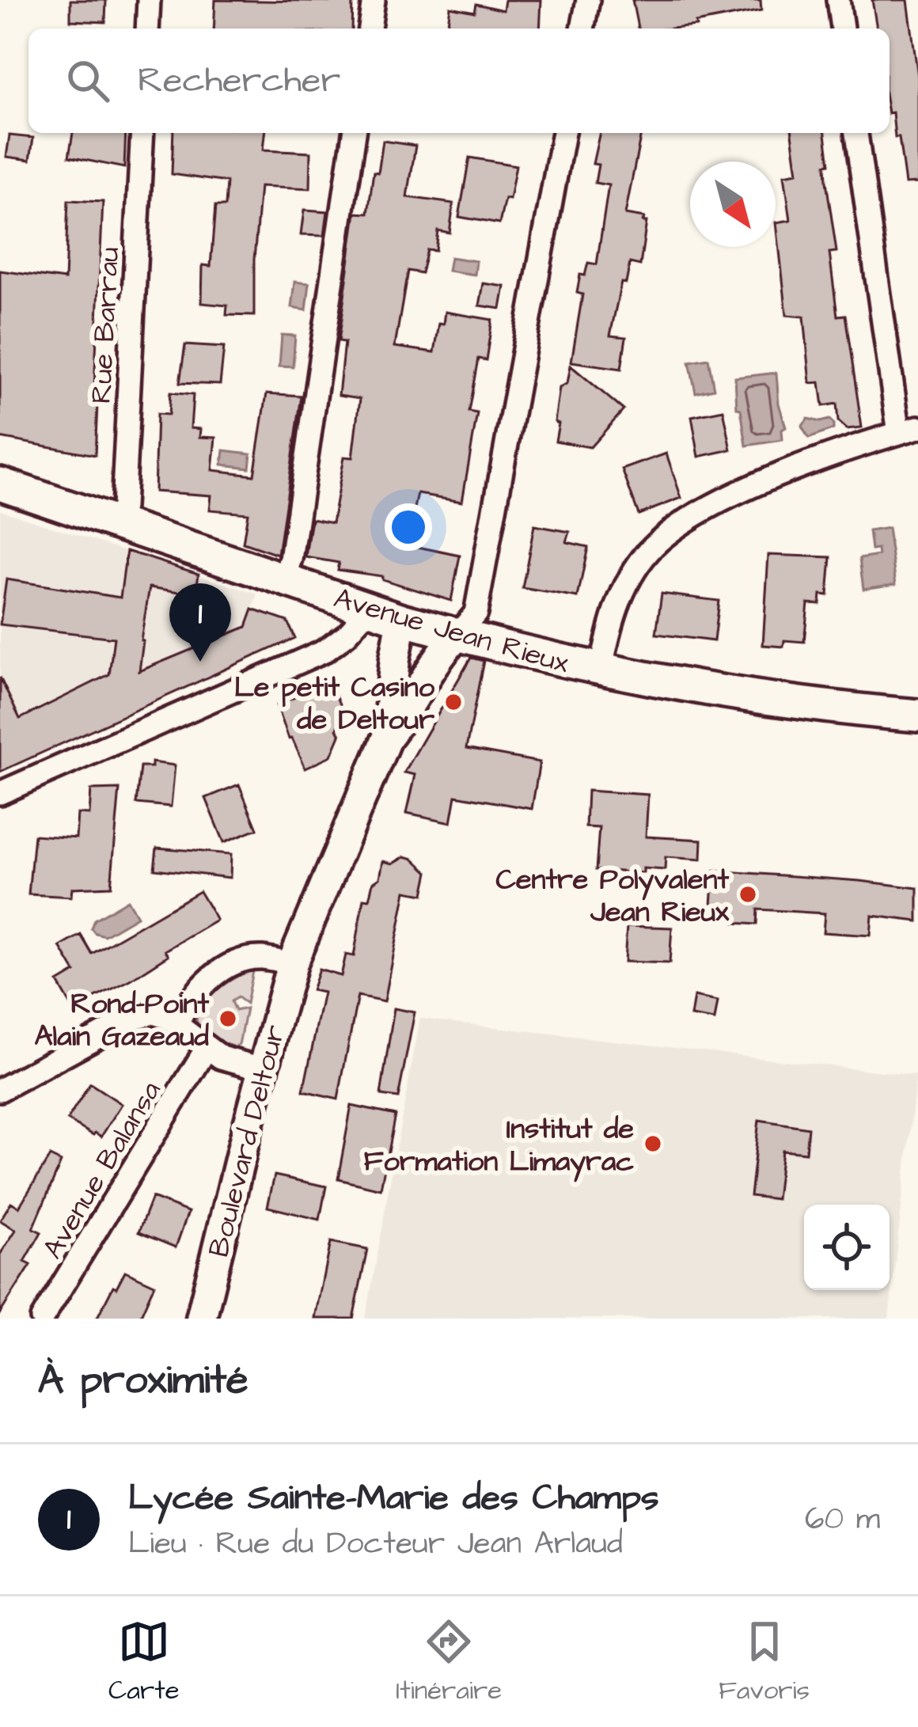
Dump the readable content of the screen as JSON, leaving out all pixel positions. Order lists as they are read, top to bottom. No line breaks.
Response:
{"streets":{"main road":["Avenue Jean Rieux"],"street":["Rue Barrau","Boulevard Deltour","Avenue Balansa"]},"crossings":[["Rue Barrau","Avenue Jean Rieux"],["Avenue Jean Rieux","Boulevard Deltour"]],"places":["Le petit Casino de Deltour","Centre Polyvalent Jean Rieux","Rond-Point Alain Gazeaud","Institut de Formation Limayrac"],"north":"bottom right","page":{"search":"Rechercher","pins":"1","heading":"À proximité","list":[{"mark":"1","name":"Lycée Sainte-Marie des Champs","note":"Lieu · Rue du Docteur Jean Arlaud","value":"60 m"}],"nav":["Carte","Itinéraire","Favoris"]}}
